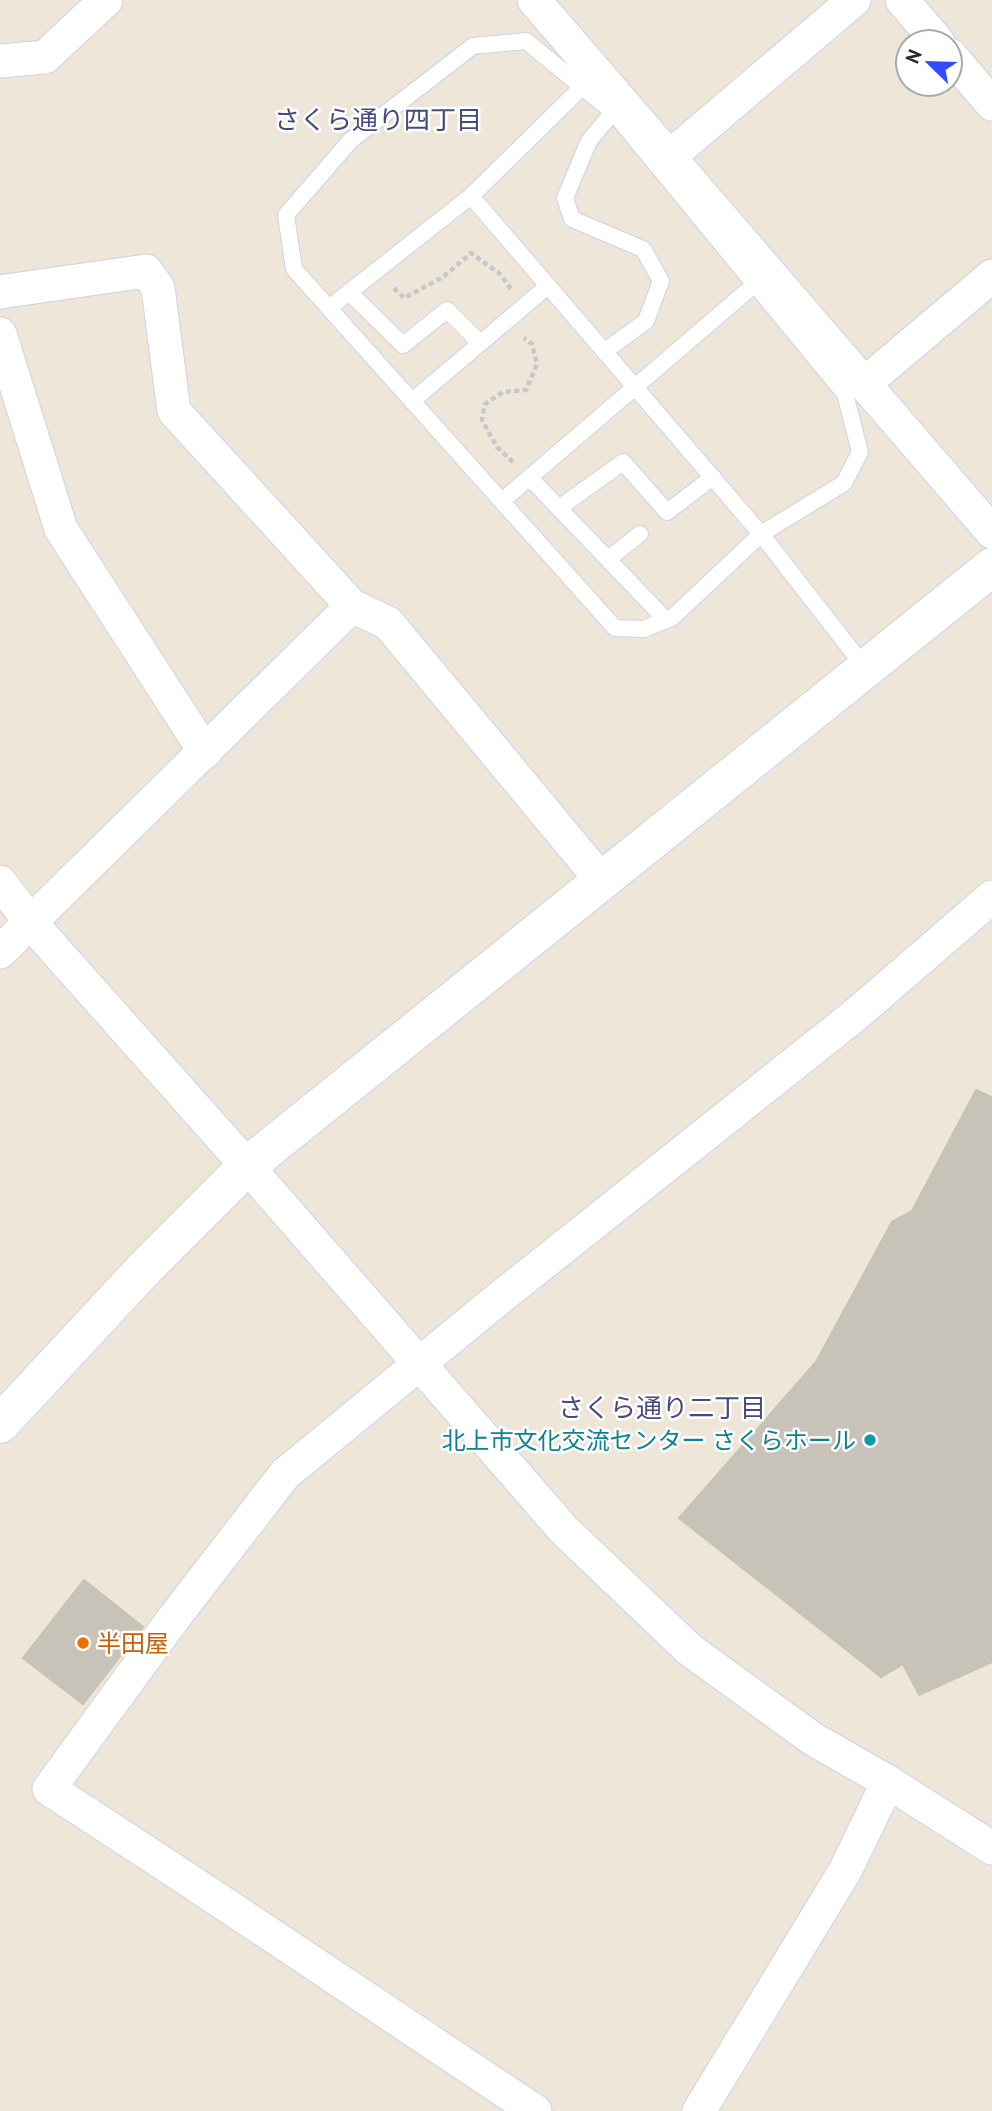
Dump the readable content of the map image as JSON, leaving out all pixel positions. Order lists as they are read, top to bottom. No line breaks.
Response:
{"districts":["さくら通り四丁目","さくら通り二丁目"],"places":["北上市文化交流センター さくらホール","半田屋"],"north":"top left"}
